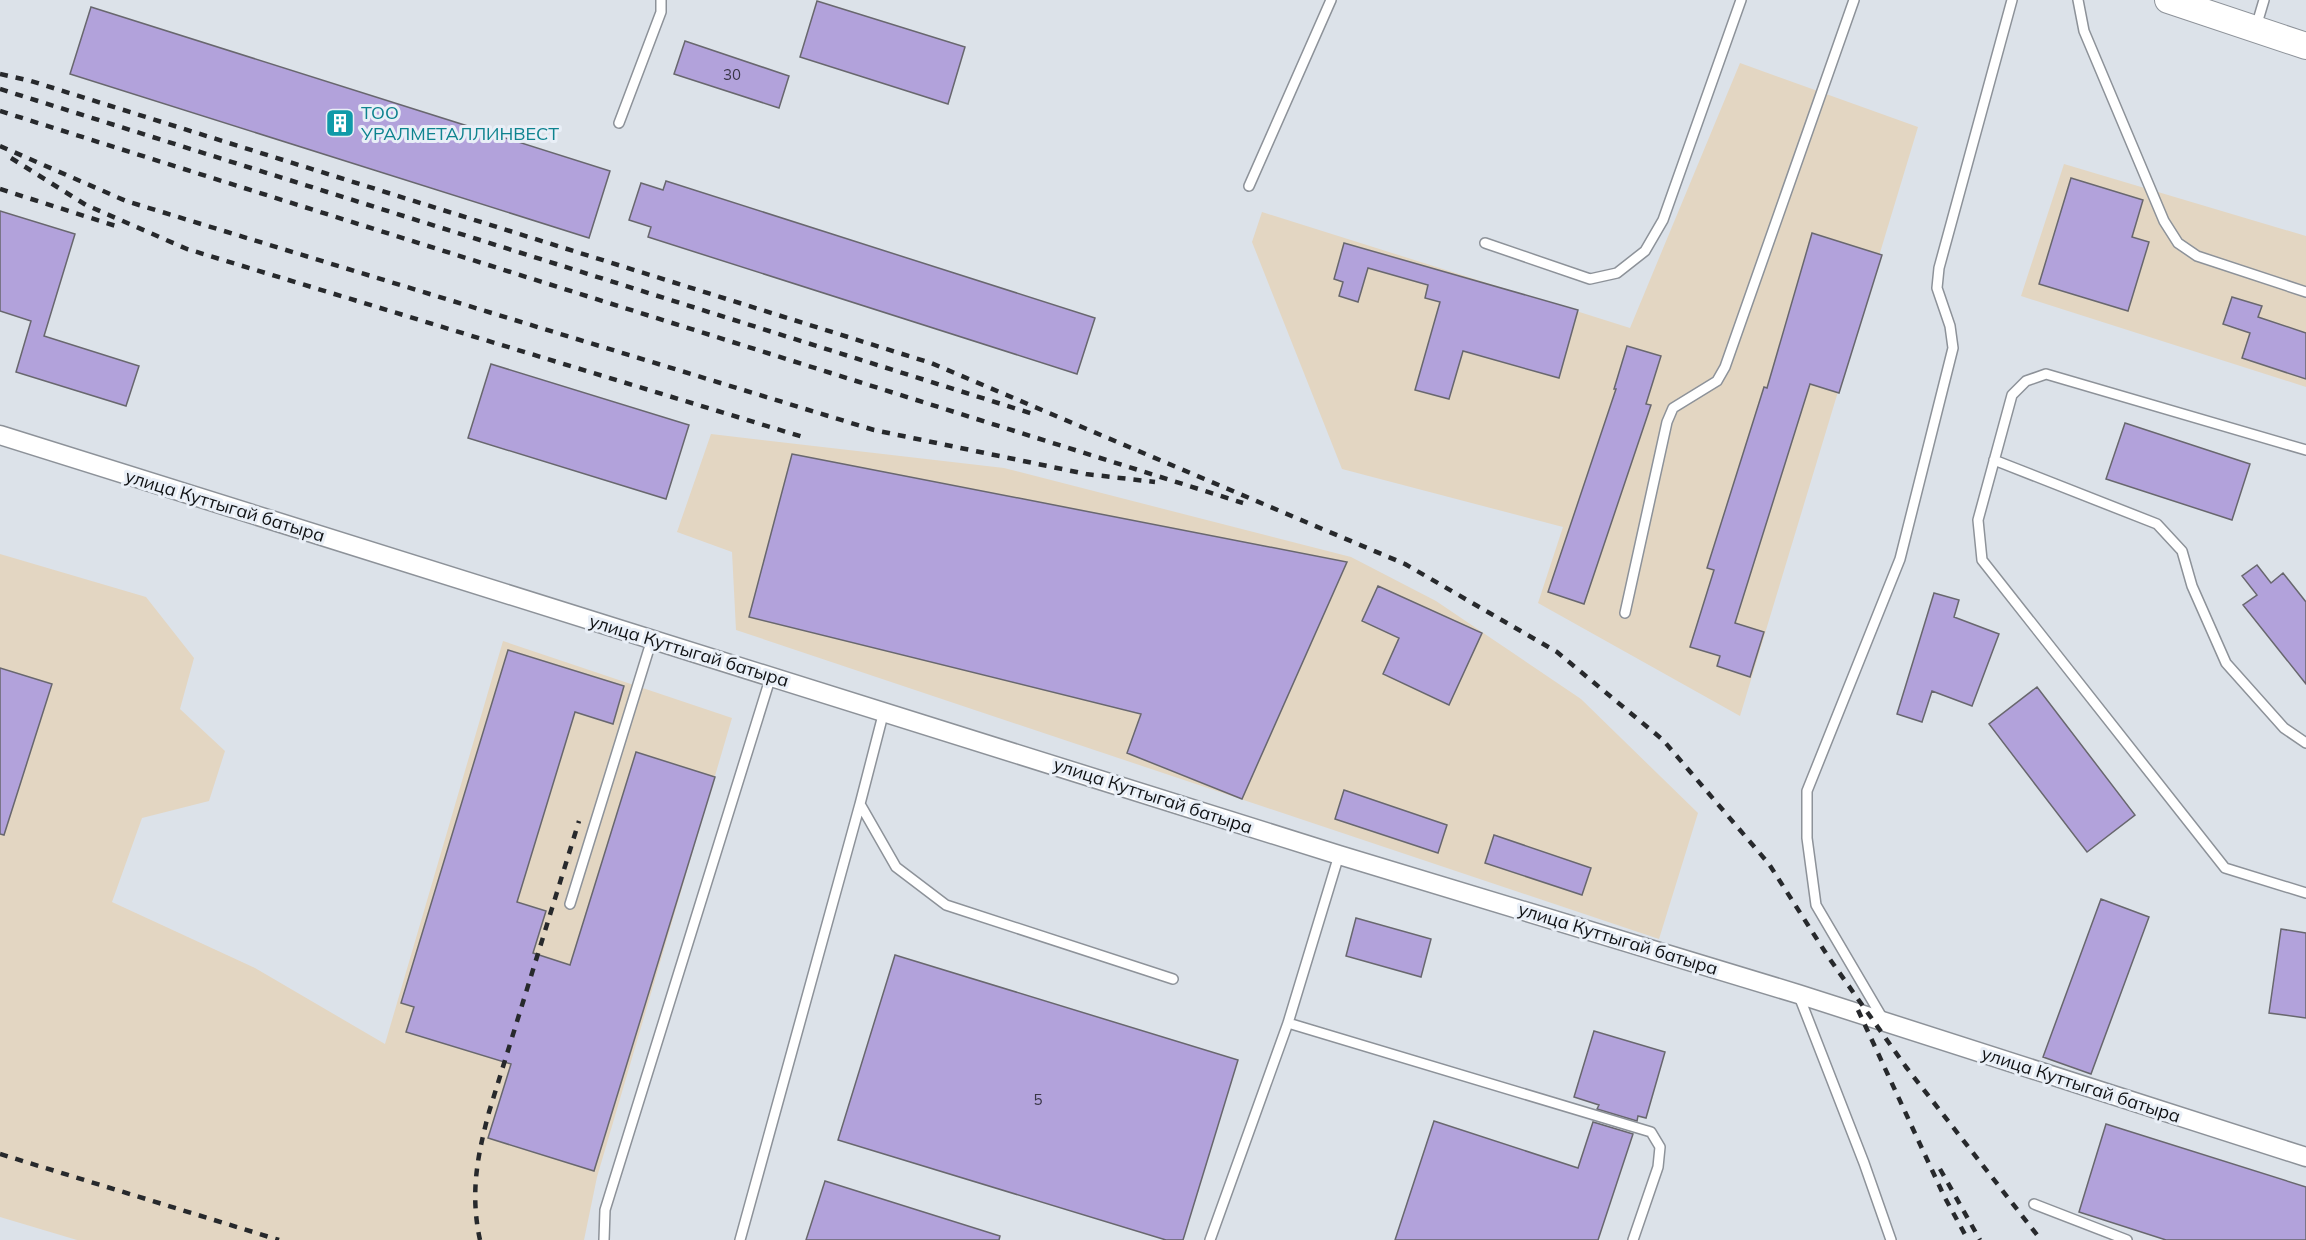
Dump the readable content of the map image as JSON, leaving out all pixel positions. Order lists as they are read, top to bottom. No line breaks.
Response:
{"streets":{"street":["улица Куттыгай батыра"]},"places":{"building":["ТОО УРАЛМЕТАЛЛИНВЕСТ"]},"house_numbers":["30","5"]}
